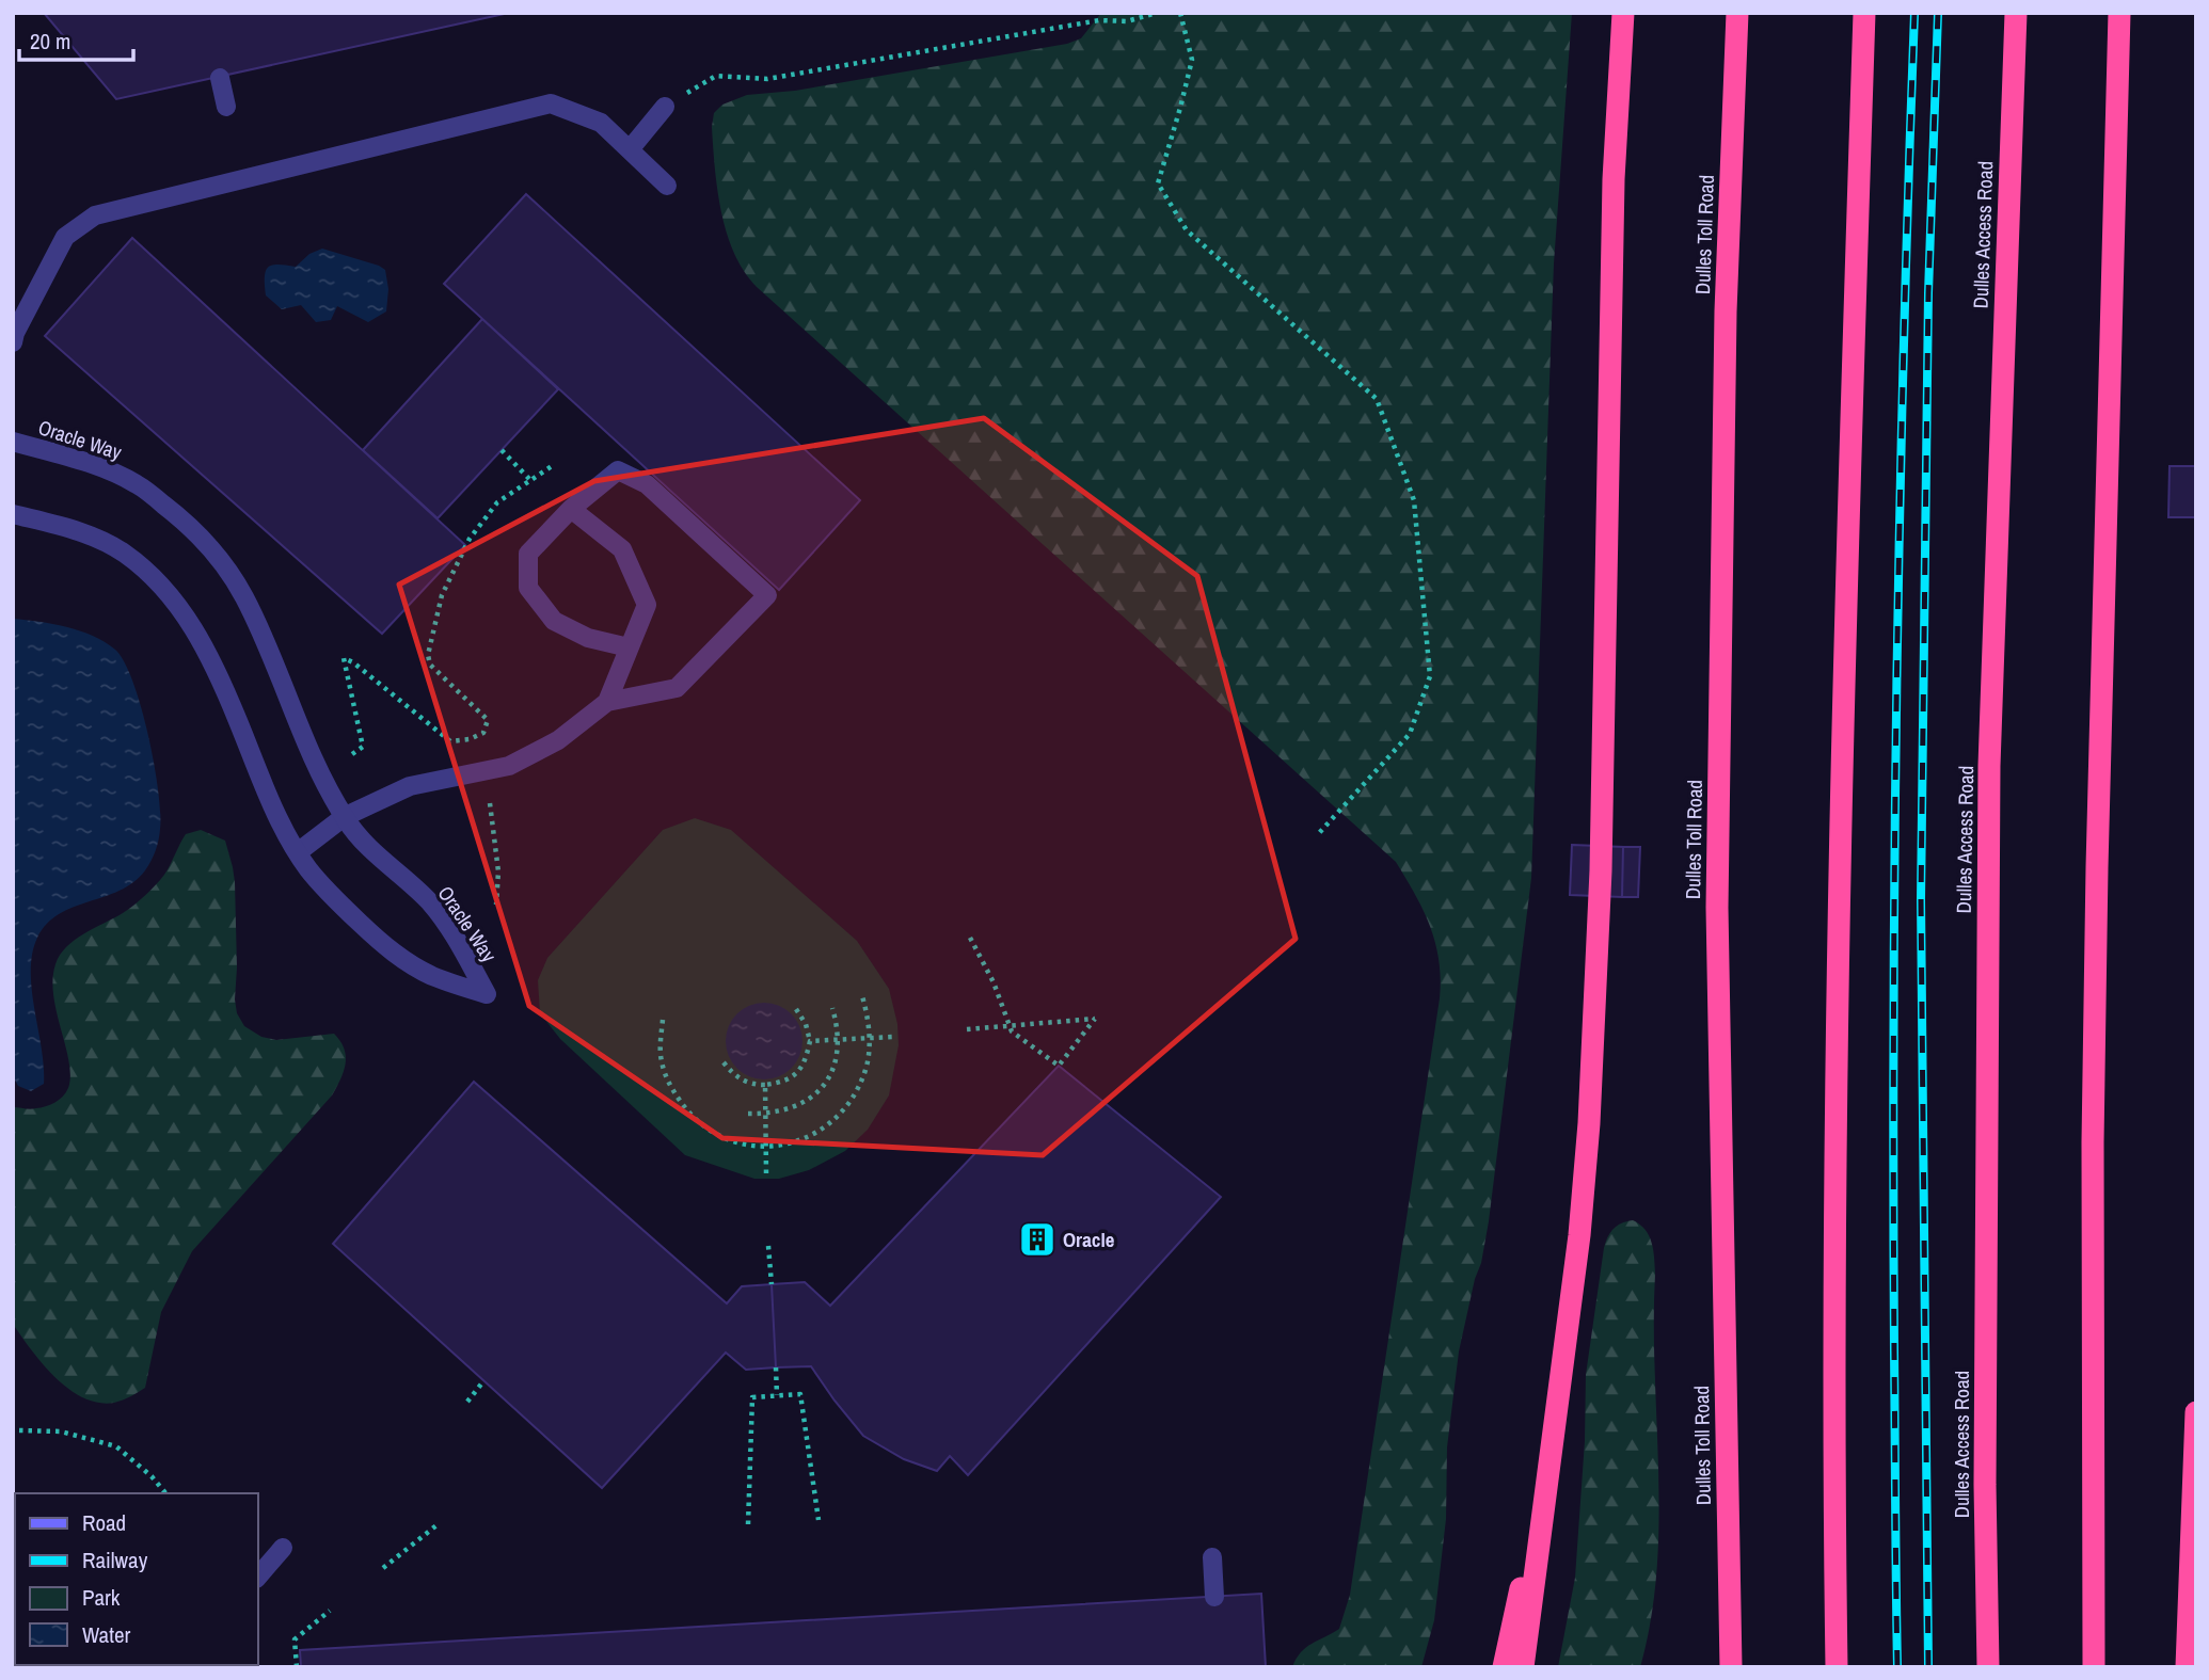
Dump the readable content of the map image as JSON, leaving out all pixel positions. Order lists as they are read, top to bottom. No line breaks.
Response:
{"streets":{"highway":["Dulles Toll Road","Dulles Access Road"],"street":["Oracle Way"]},"places":{"building":["Oracle"]},"legend":["Road","Railway","Park","Water"],"scale_bar":"20 m"}
